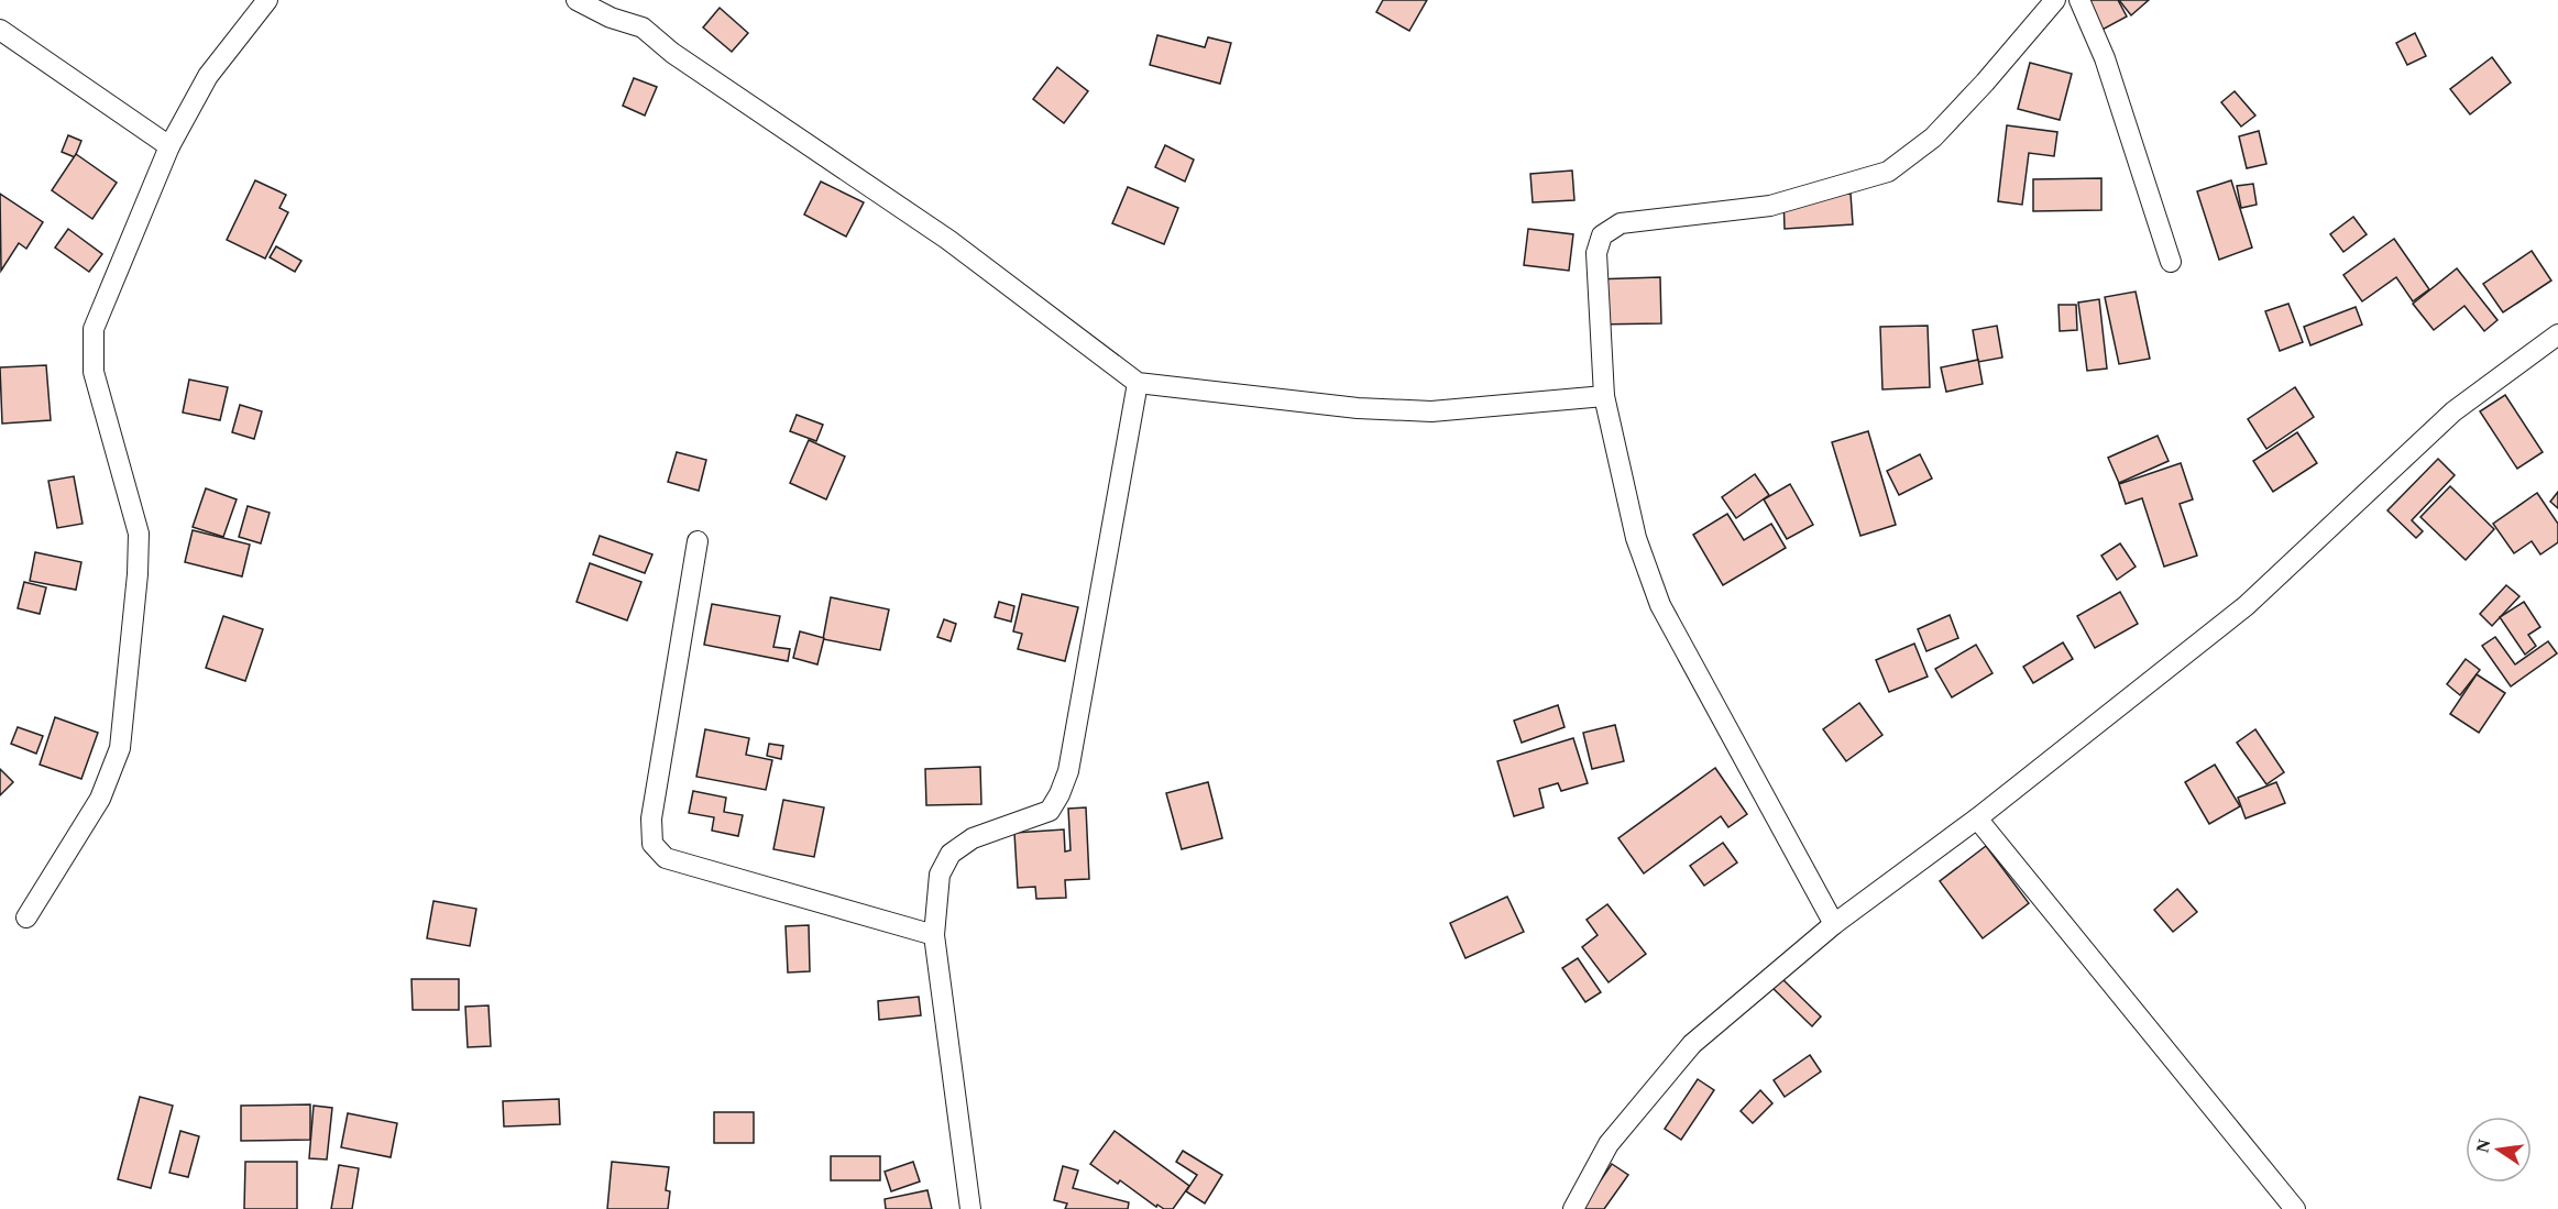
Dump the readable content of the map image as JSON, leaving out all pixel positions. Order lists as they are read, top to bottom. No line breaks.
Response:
{"north":"left"}
